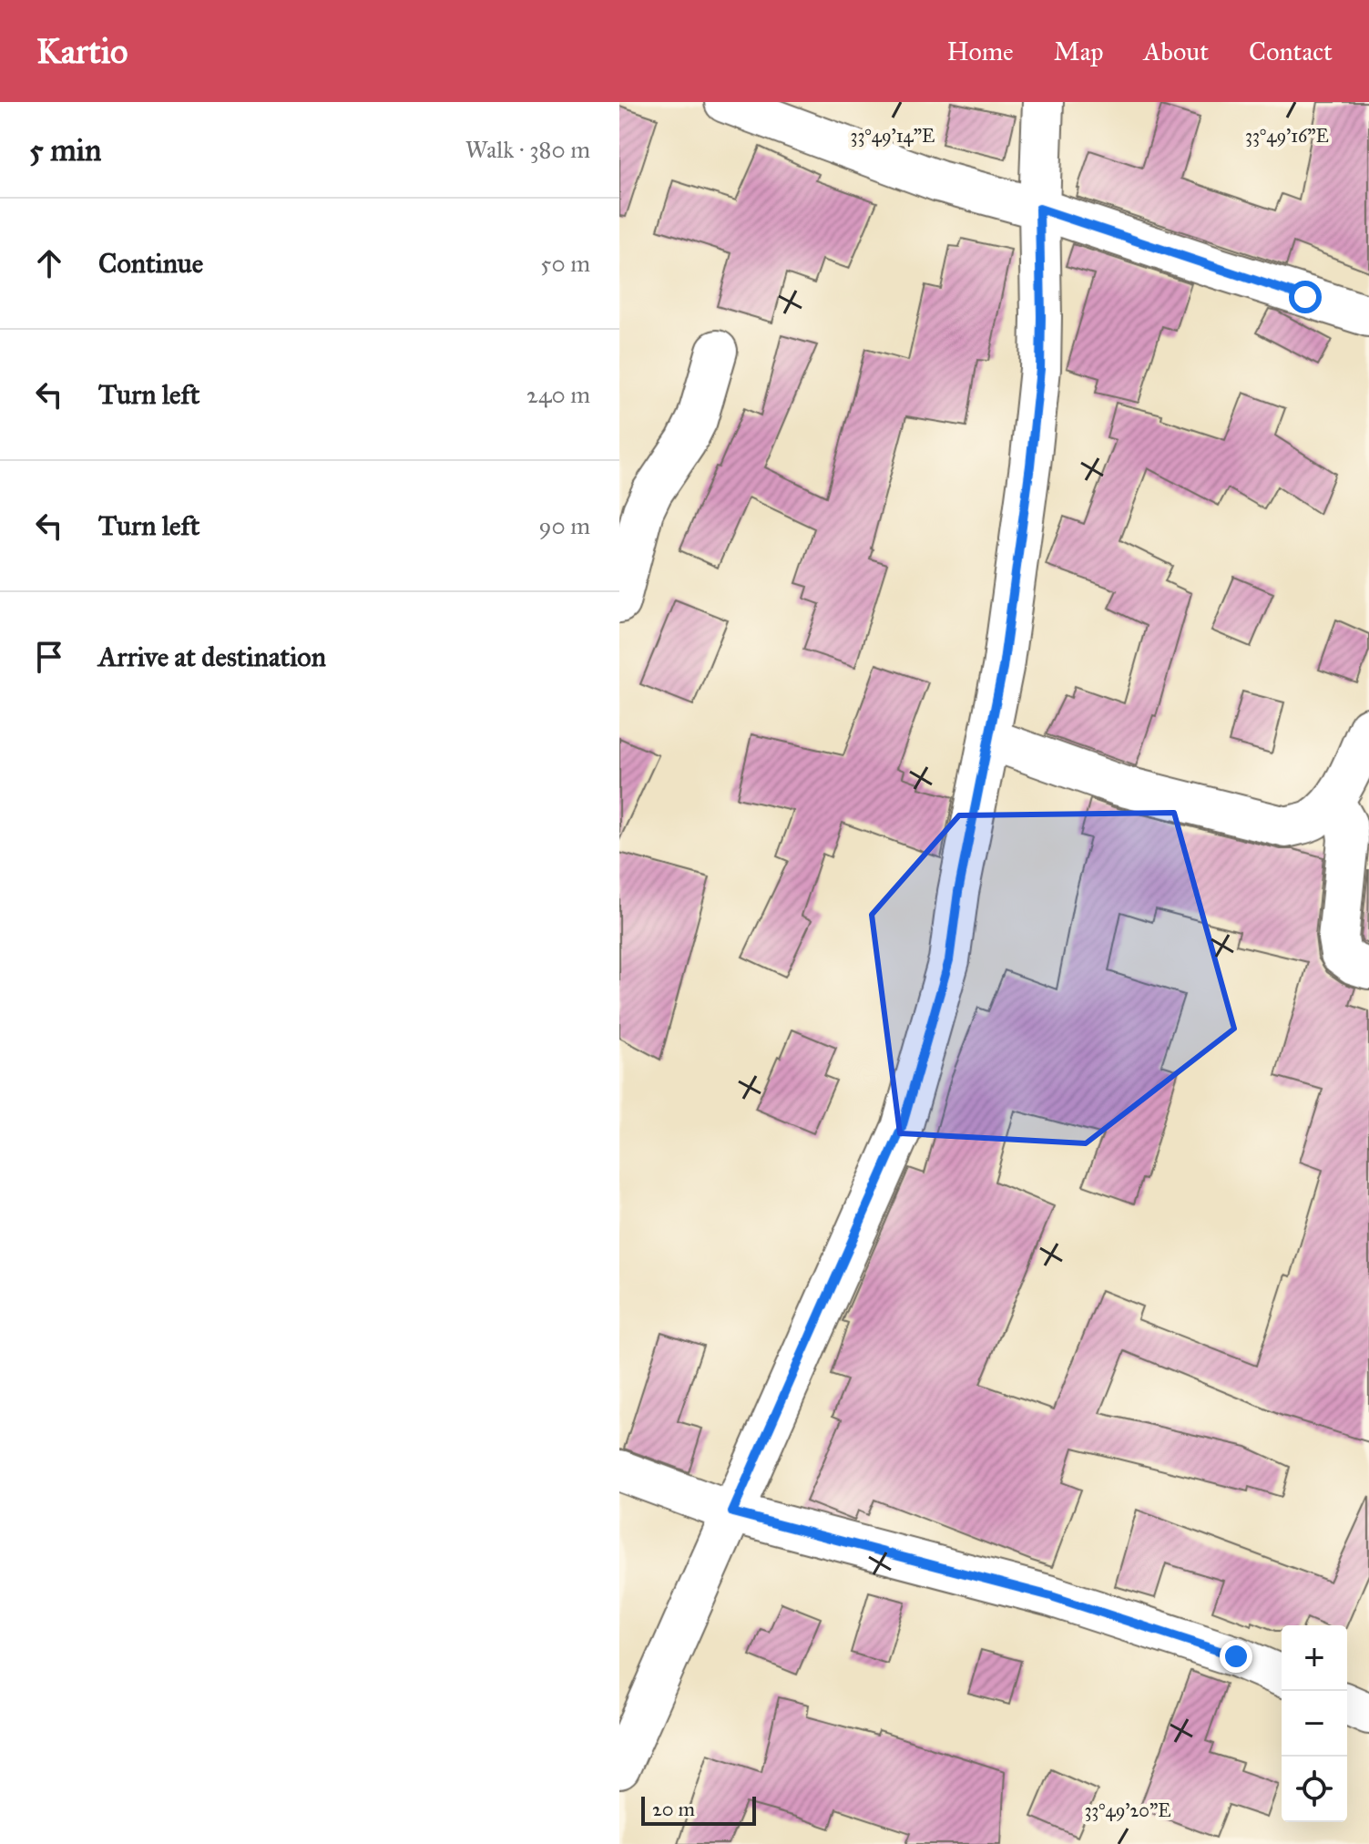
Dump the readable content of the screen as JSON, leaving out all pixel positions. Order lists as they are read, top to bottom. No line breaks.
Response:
{"scale_bar":"20 m","page":{"header":"Kartio","nav":["Home","Map","About","Contact"],"heading":["5 min","Walk · 380 m"],"list":[["Continue","50 m"],["Turn left","240 m"],["Turn left","90 m"],"Arrive at destination"],"map_buttons":["+","−"],"scale":"20 m"},"coordinates":["33°49'14\"E","33°49'16\"E","33°49'20\"E"]}
